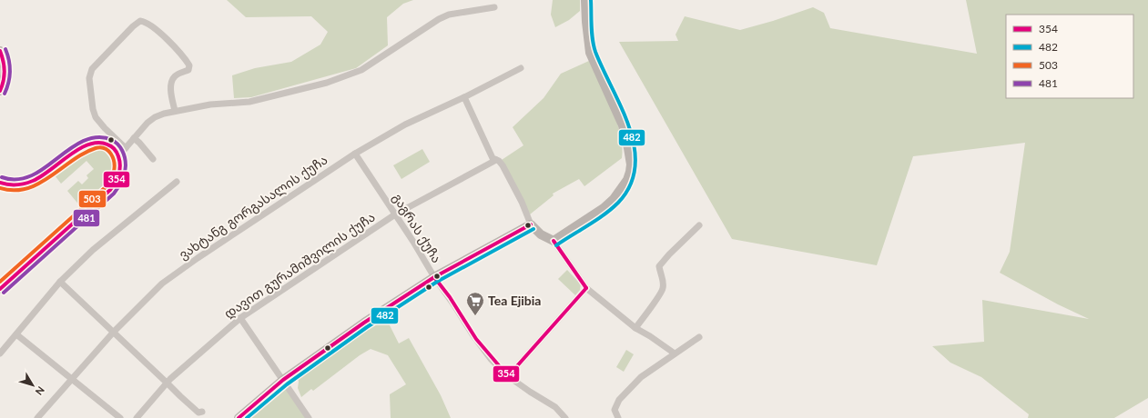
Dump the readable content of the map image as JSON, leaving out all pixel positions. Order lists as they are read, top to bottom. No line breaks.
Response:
{"streets":{"street":["ვახტანგ გორგასალის ქუჩა","გაგრას ქუჩა","დავით გურამიშვილის ქუჩა"]},"crossings":[["ვახტანგ გორგასალის ქუჩა","გაგრას ქუჩა"],["გაგრას ქუჩა","დავით გურამიშვილის ქუჩა"]],"places":{"supermarket":["Tea Ejibia"]},"lines":["transit line 482","transit line 481","transit line 354","transit line 503"],"legend":["354","482","503","481"],"north":"bottom right"}
